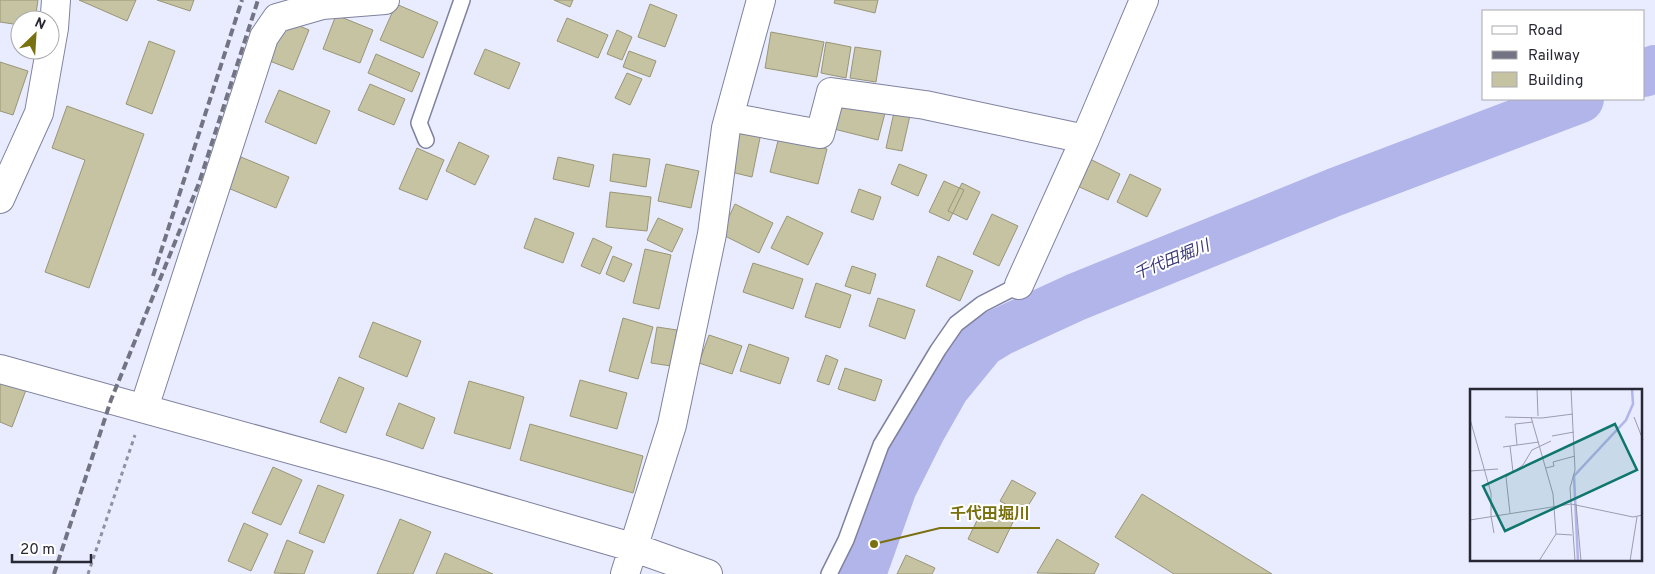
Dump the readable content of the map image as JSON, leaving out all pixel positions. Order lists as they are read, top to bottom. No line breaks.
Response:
{"water":["千代田堀川"],"places":["千代田堀川"],"legend":["Road","Railway","Building"],"scale_bar":"20 m","north":"top right"}
